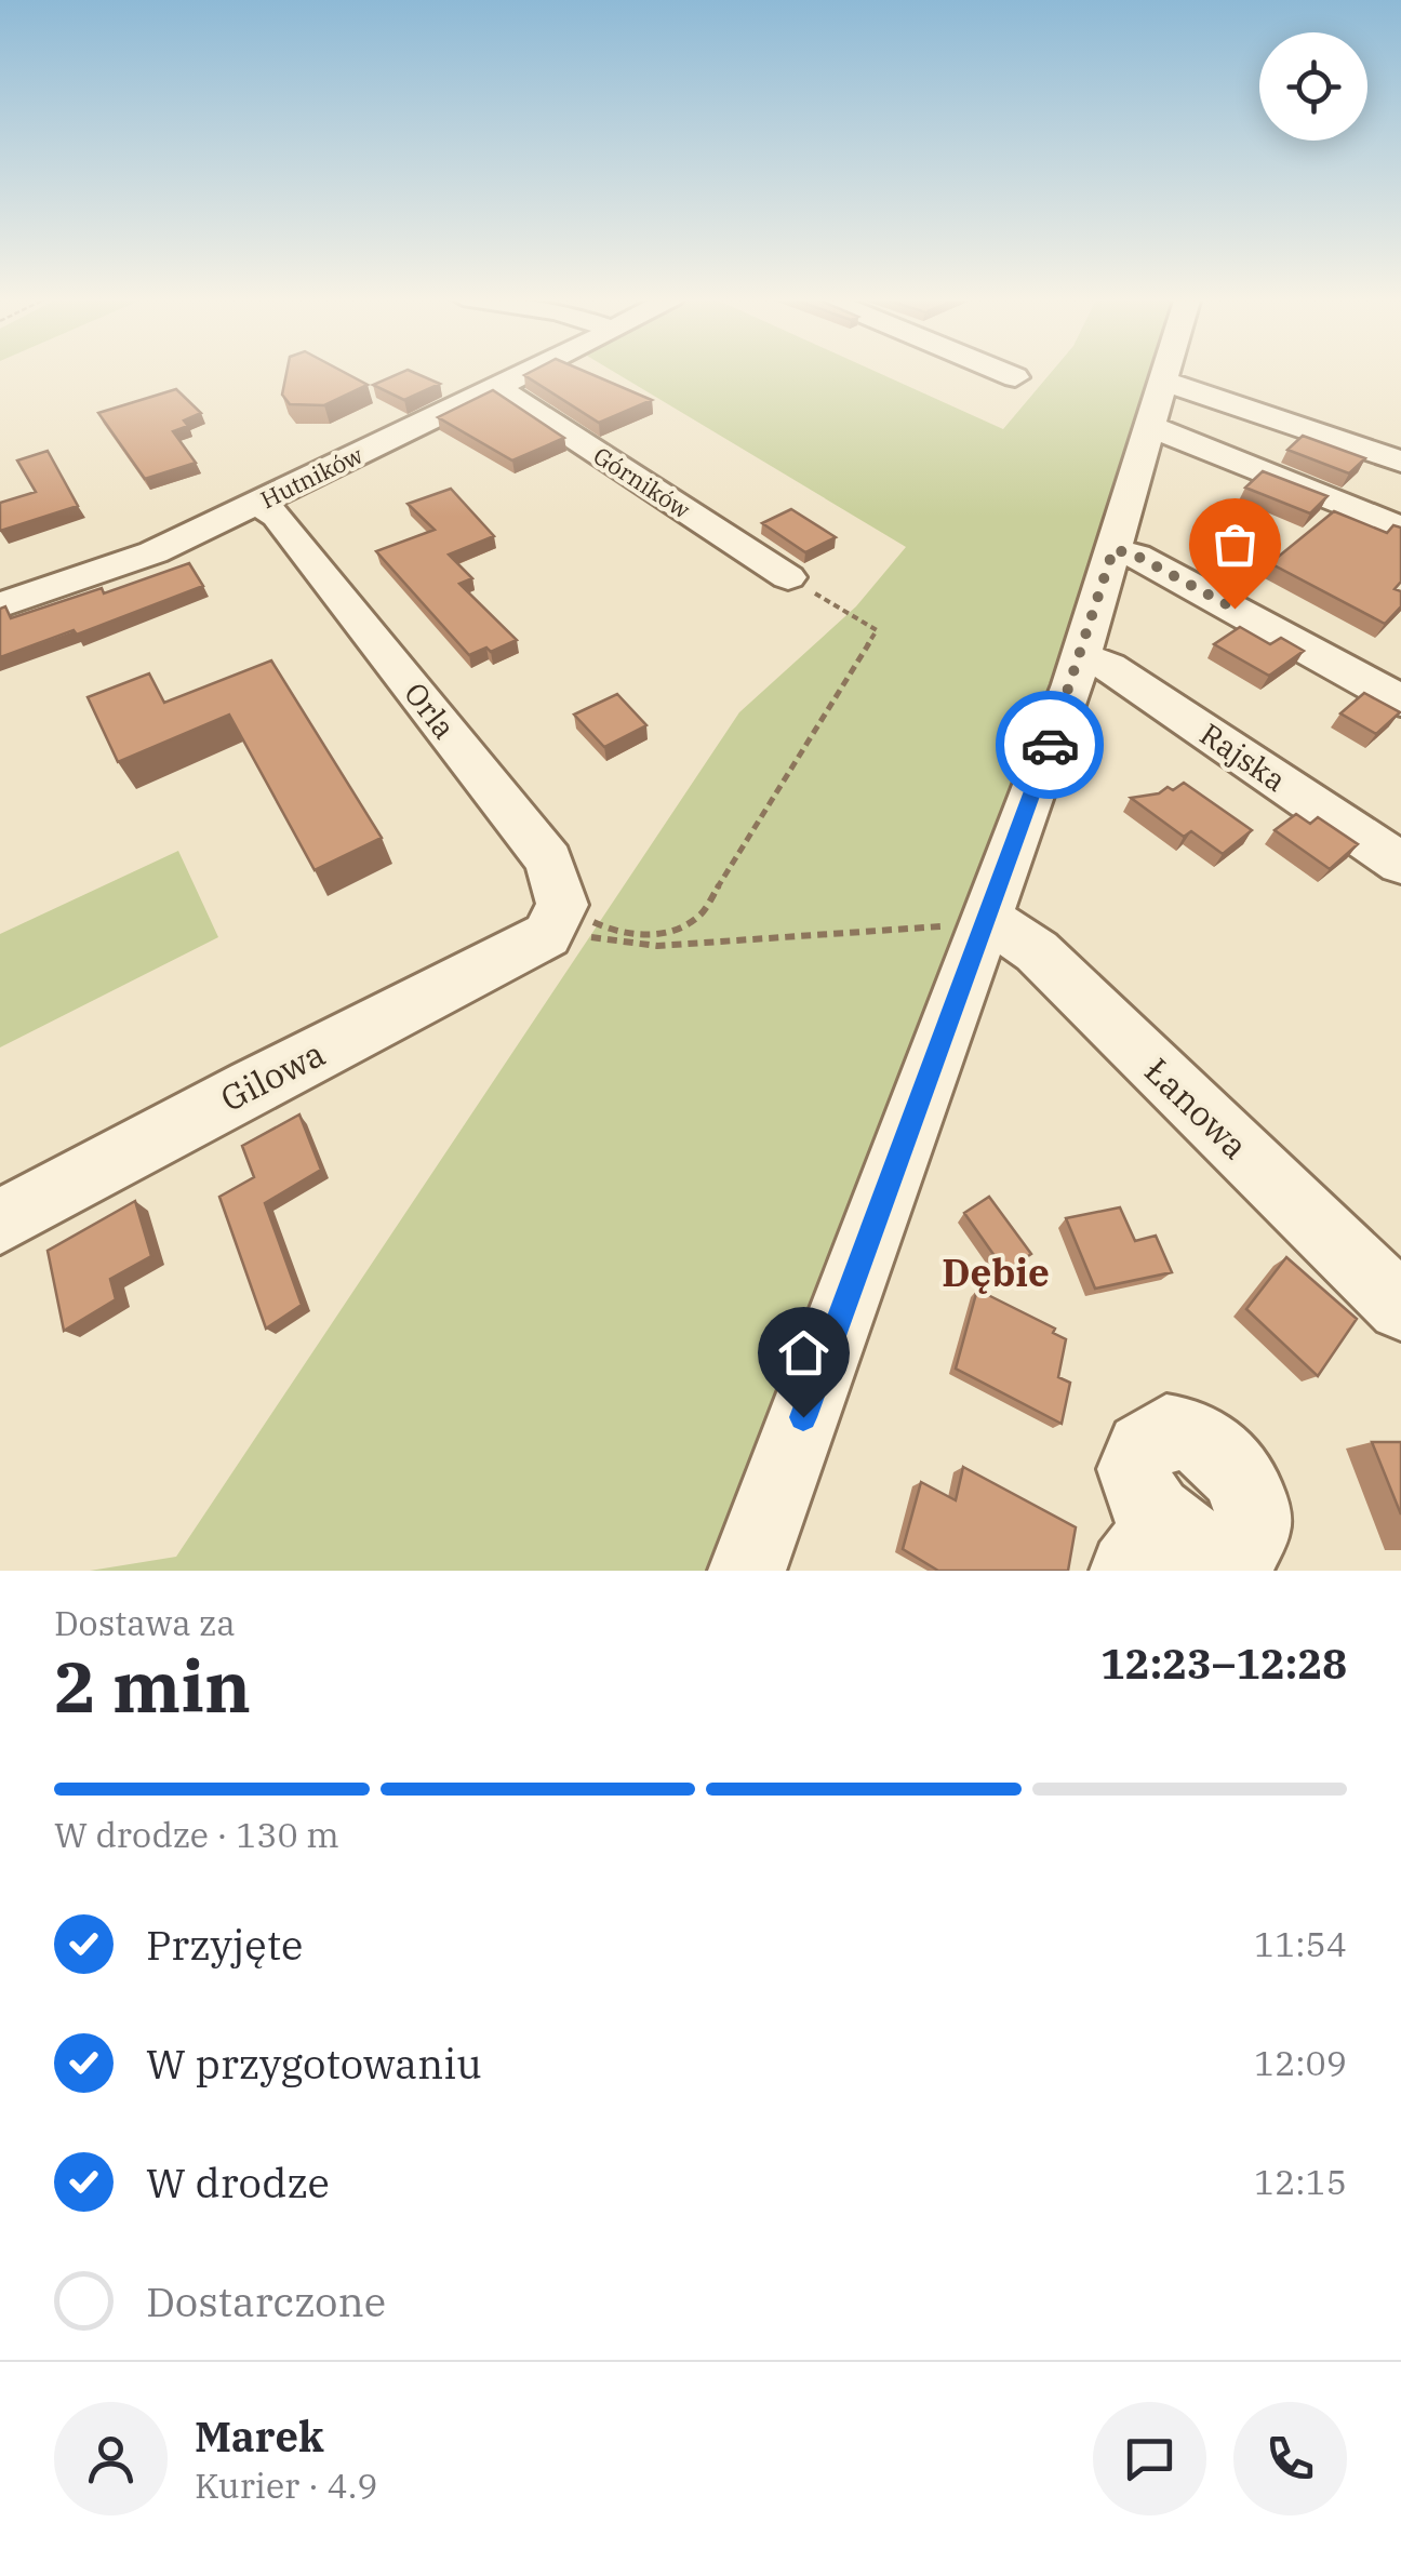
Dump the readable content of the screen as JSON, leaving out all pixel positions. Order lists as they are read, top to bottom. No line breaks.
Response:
{"streets":{"street":["Hutników","Górników","Orla","Rajska","Gilowa","Łanowa"]},"crossings":[["Hutników","Górników"],["Hutników","Orla"],["Orla","Gilowa"]],"districts":["Dębie"],"page":{"heading":["2 min","Dostawa za","12:23–12:28"],"panel":["Marek","Kurier · 4.9"],"bar":"W drodze · 130 m","list":[["Przyjęte","11:54"],["W przygotowaniu","12:09"],["W drodze","12:15"],"Dostarczone"]}}
